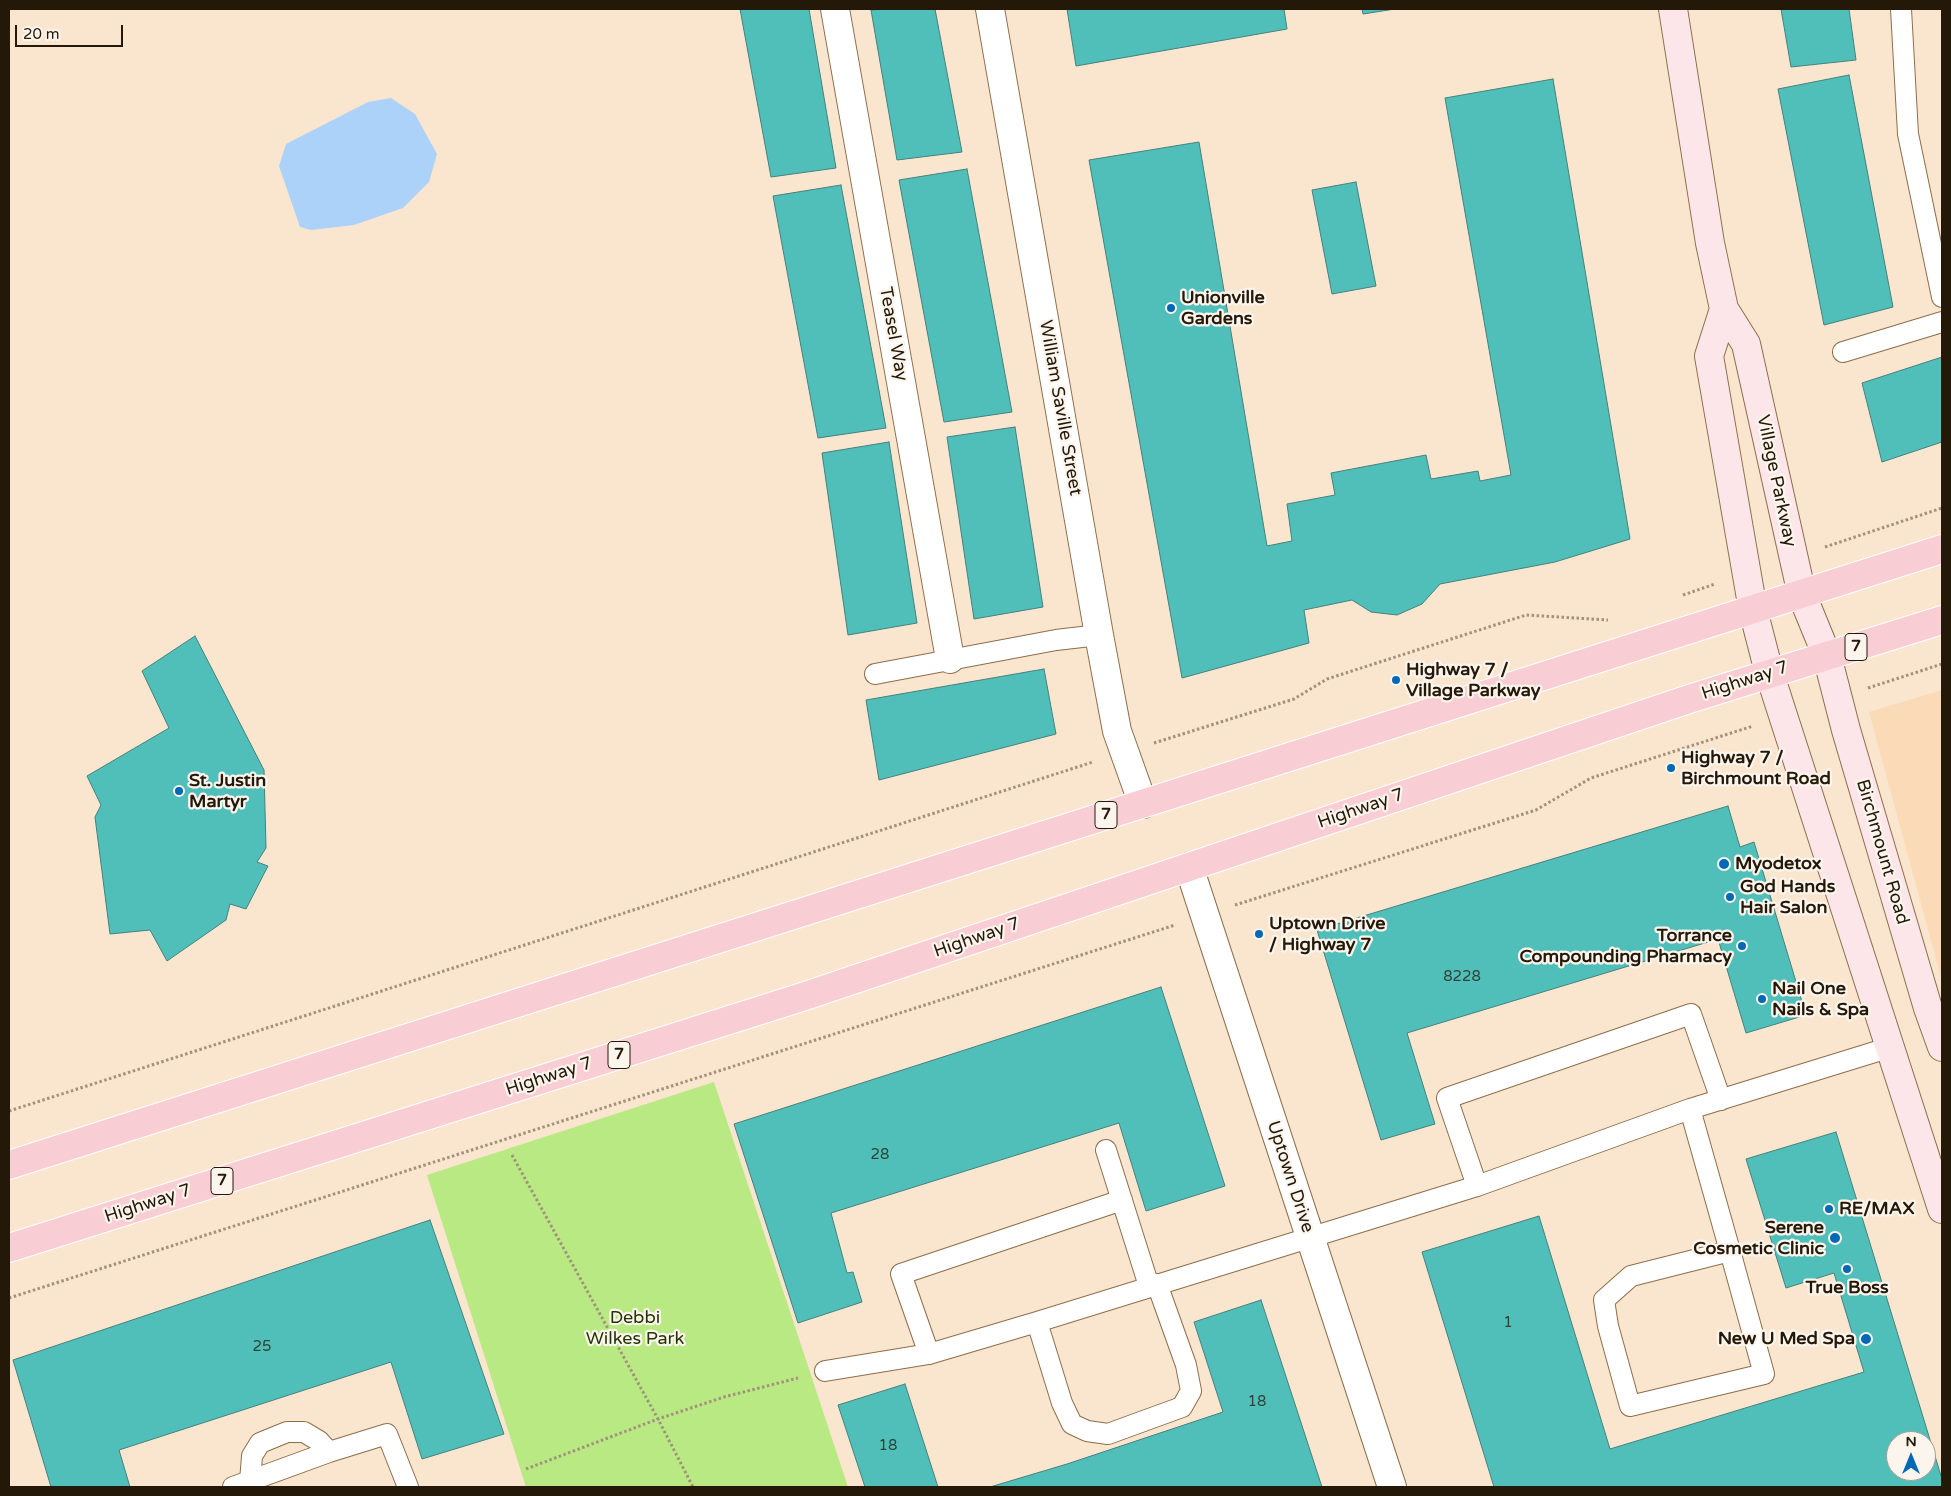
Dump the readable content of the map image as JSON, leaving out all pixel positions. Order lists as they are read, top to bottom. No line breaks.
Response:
{"streets":{"main road":["Village Parkway","7","Highway 7","Birchmount Road"],"street":["Teasel Way","William Saville Street","Uptown Drive"]},"crossings":[["William Saville Street","7"],["Village Parkway","7"],["Village Parkway","Highway 7"],["Village Parkway","Birchmount Road"],["Highway 7","Birchmount Road"],["Highway 7","Uptown Drive"]],"parks":["Debbi Wilkes Park"],"places":["Unionville Gardens","Highway 7 / Village Parkway","Highway 7 / Birchmount Road","St. Justin Martyr","Myodetox","God Hands Hair Salon","Uptown Drive / Highway 7","Torrance Compounding Pharmacy","Nail One Nails & Spa","RE/MAX","Serene Cosmetic Clinic","True Boss","New U Med Spa"],"house_numbers":["8228","28","1","25","18","18"],"scale_bar":"20 m","north":"top"}
